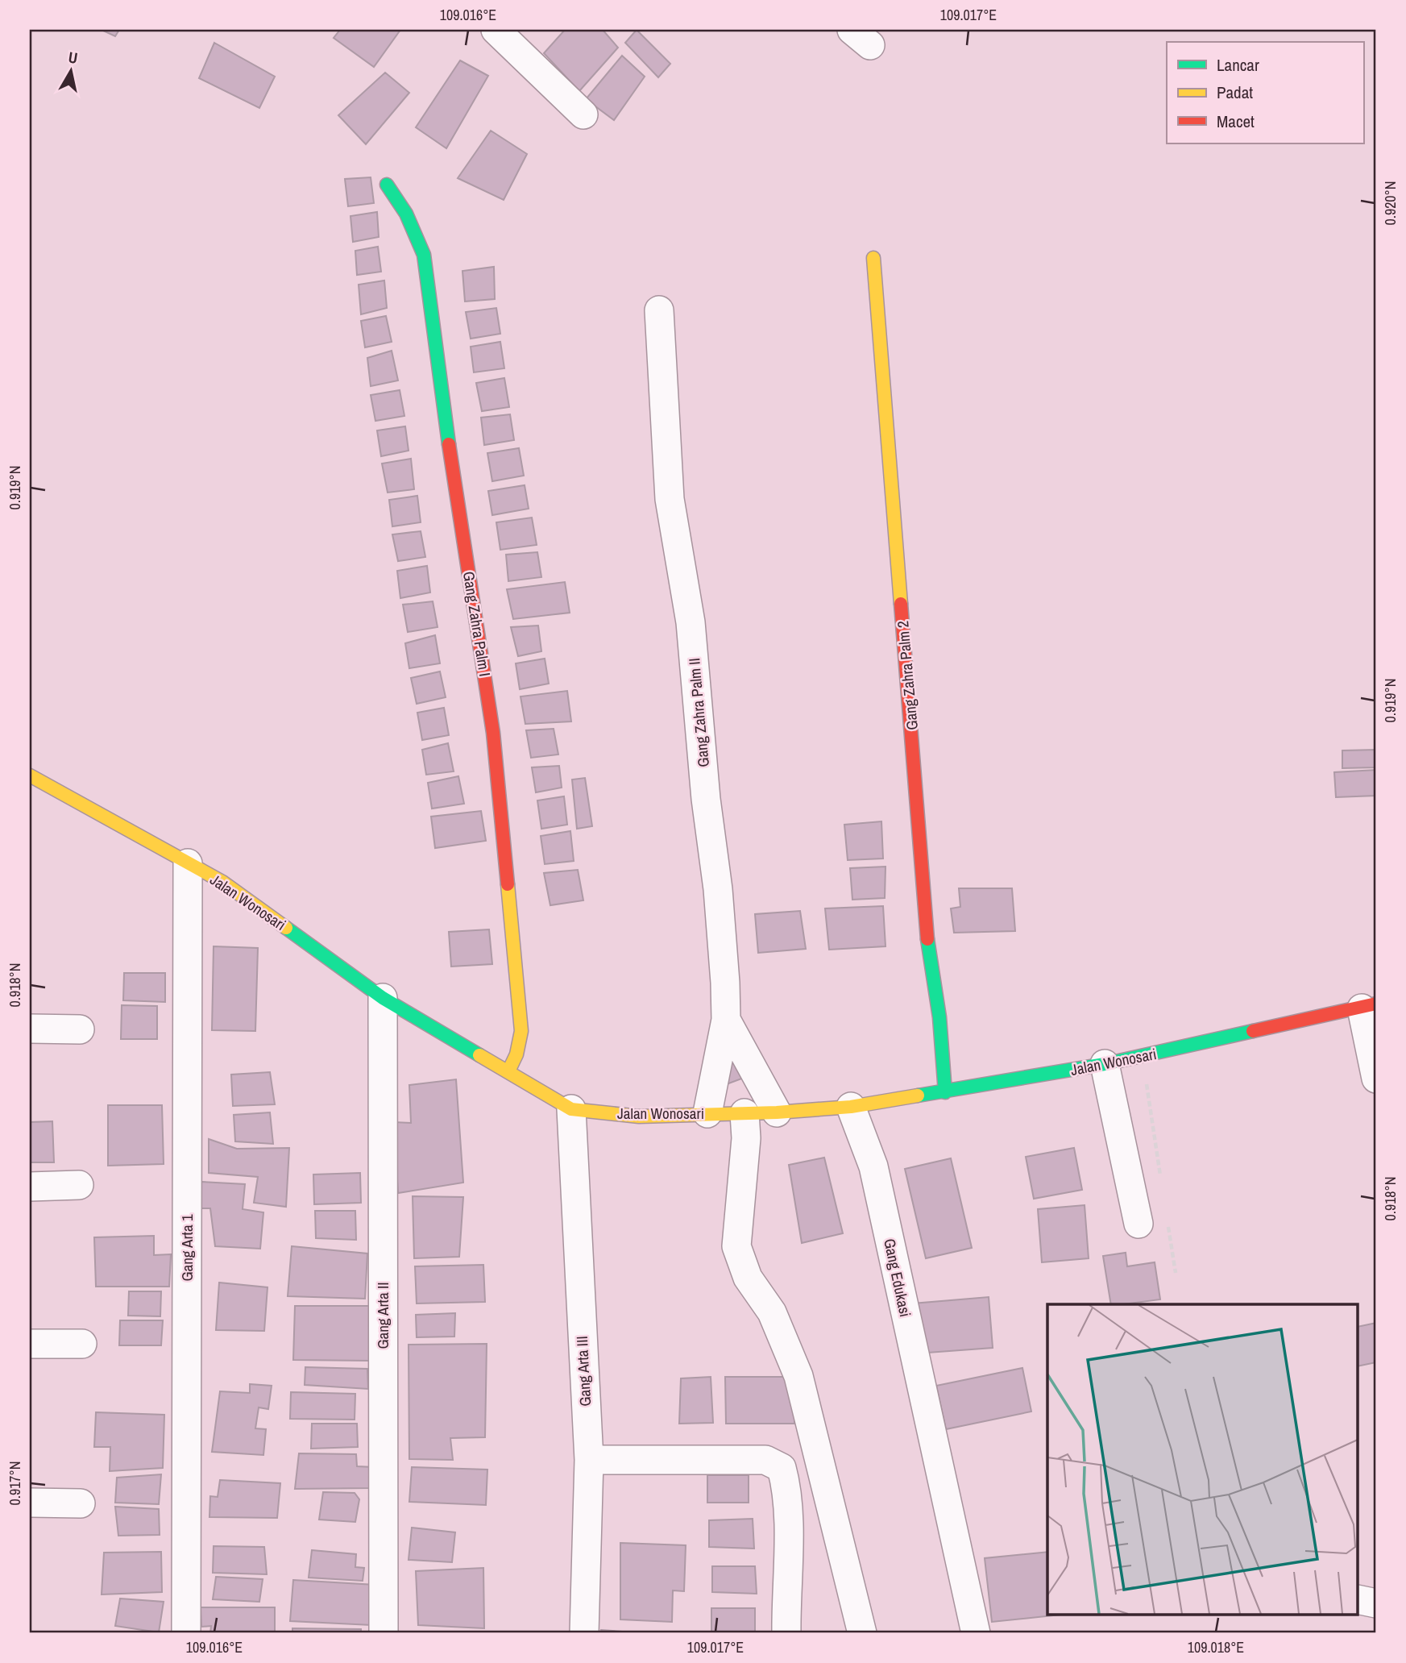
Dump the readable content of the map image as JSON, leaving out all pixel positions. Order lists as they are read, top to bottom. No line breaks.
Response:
{"streets":{"street":["Gang Zahra Palm I","Gang Zahra Palm 2","Gang Zahra Palm II","Jalan Wonosari","Gang Arta 1","Gang Edukasi","Gang Arta II","Gang Arta III"]},"crossings":[["Gang Zahra Palm I","Jalan Wonosari"],["Gang Zahra Palm 2","Jalan Wonosari"],["Gang Zahra Palm II","Jalan Wonosari"],["Jalan Wonosari","Gang Arta 1"],["Jalan Wonosari","Gang Edukasi"],["Jalan Wonosari","Gang Arta II"],["Jalan Wonosari","Gang Arta III"]],"legend":["Lancar","Padat","Macet"],"north":"top","coordinates":["109.016°E","109.017°E","0.920°N","0.919°N","0.918°N","0.917°N","109.018°E"]}
